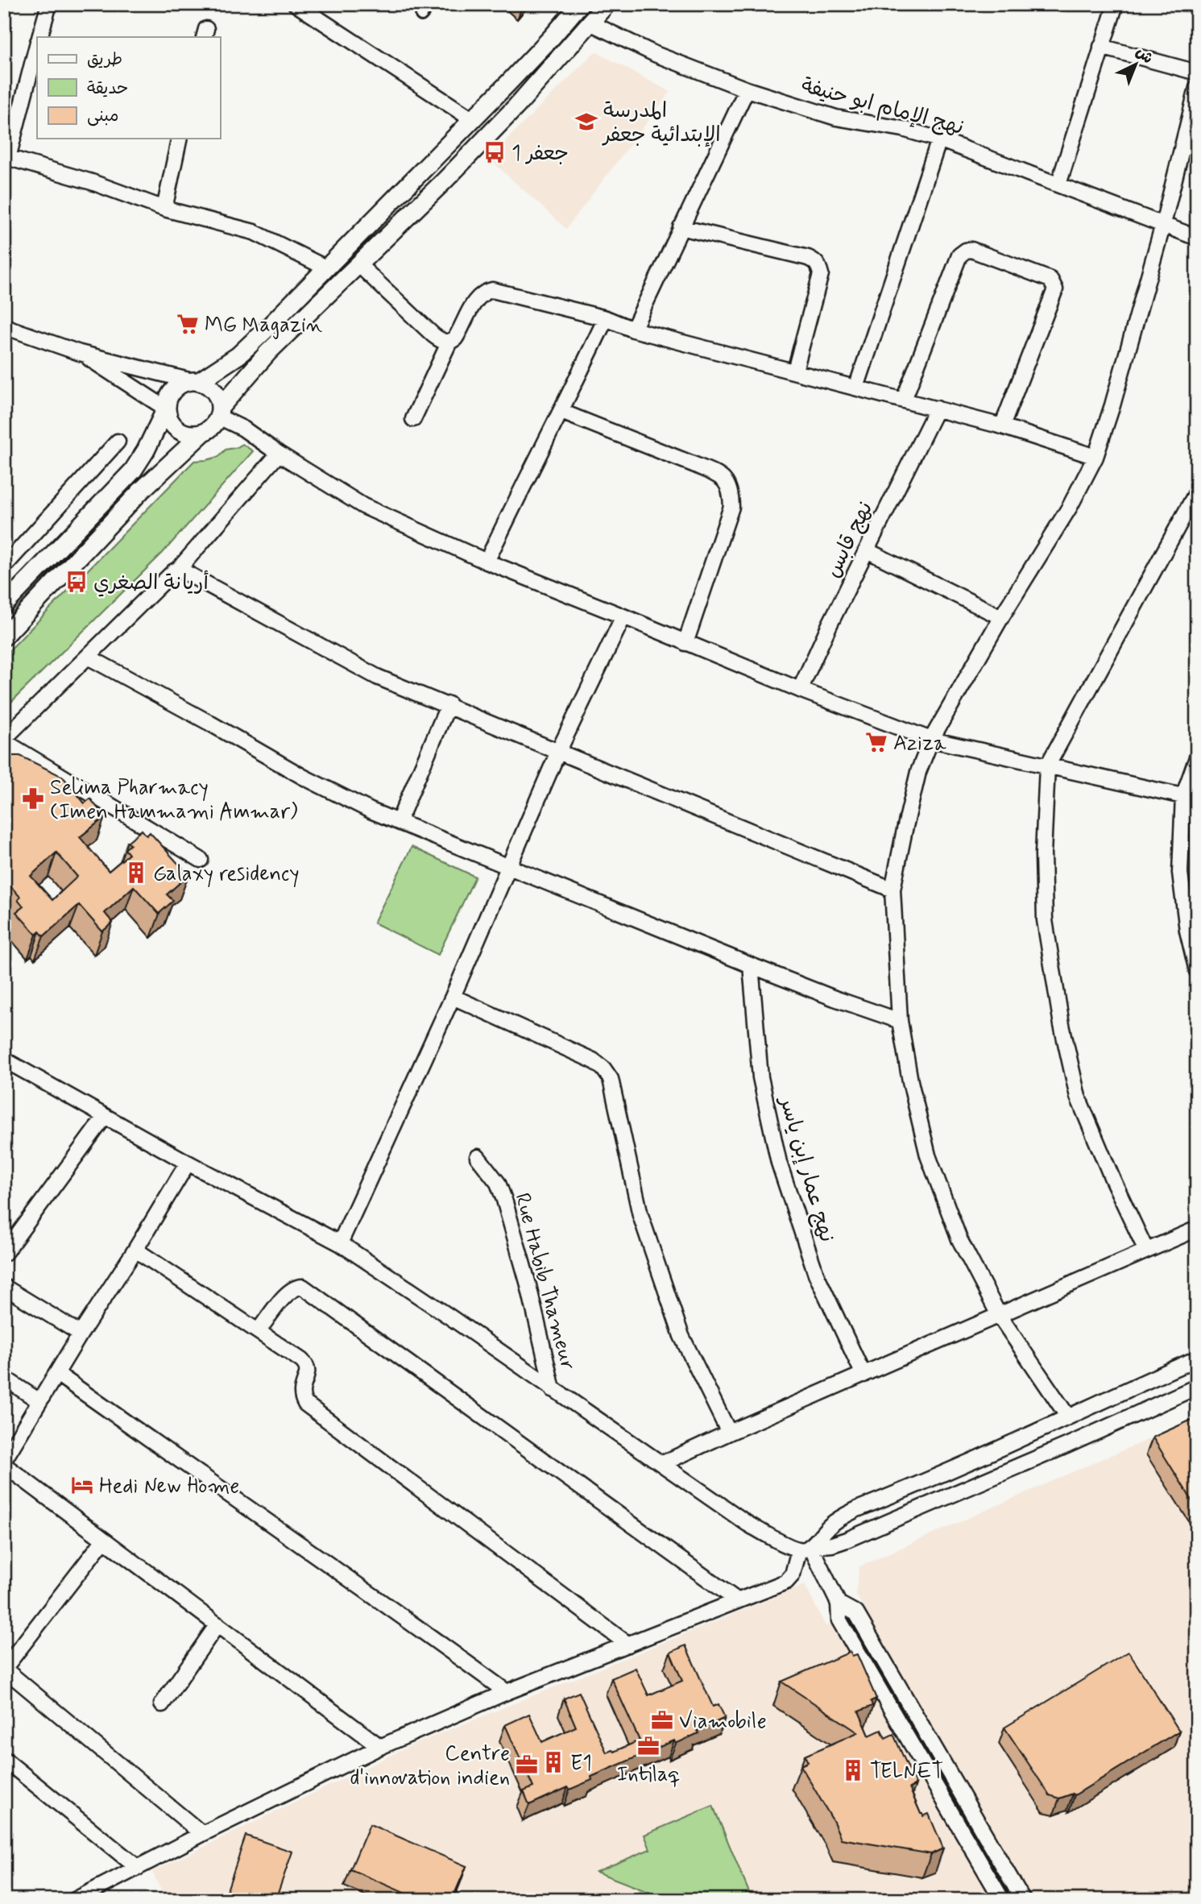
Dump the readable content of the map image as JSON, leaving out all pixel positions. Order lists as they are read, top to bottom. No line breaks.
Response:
{"streets":{"street":["نهج الإمام ابو حنيفة","نهج قابس","نهج عمار إبن ياسر","Rue Habib Thameur"]},"places":{"school or university":["المدرسة الإبتدائية جعفر"],"bus stop":["جعفر 1","أريانة الصغري"],"supermarket":["MG Magazin","Aziza"],"pharmacy":["Selima Pharmacy (Imen Hammami Ammar)"],"building":["Galaxy residency","E1","TELNET"],"hotel":["Hedi New Home"],"office":["Viamobile","Intilaq","Centre d'innovation indien"]},"legend":["طريق","حديقة","مبنى"],"north":"top right"}
